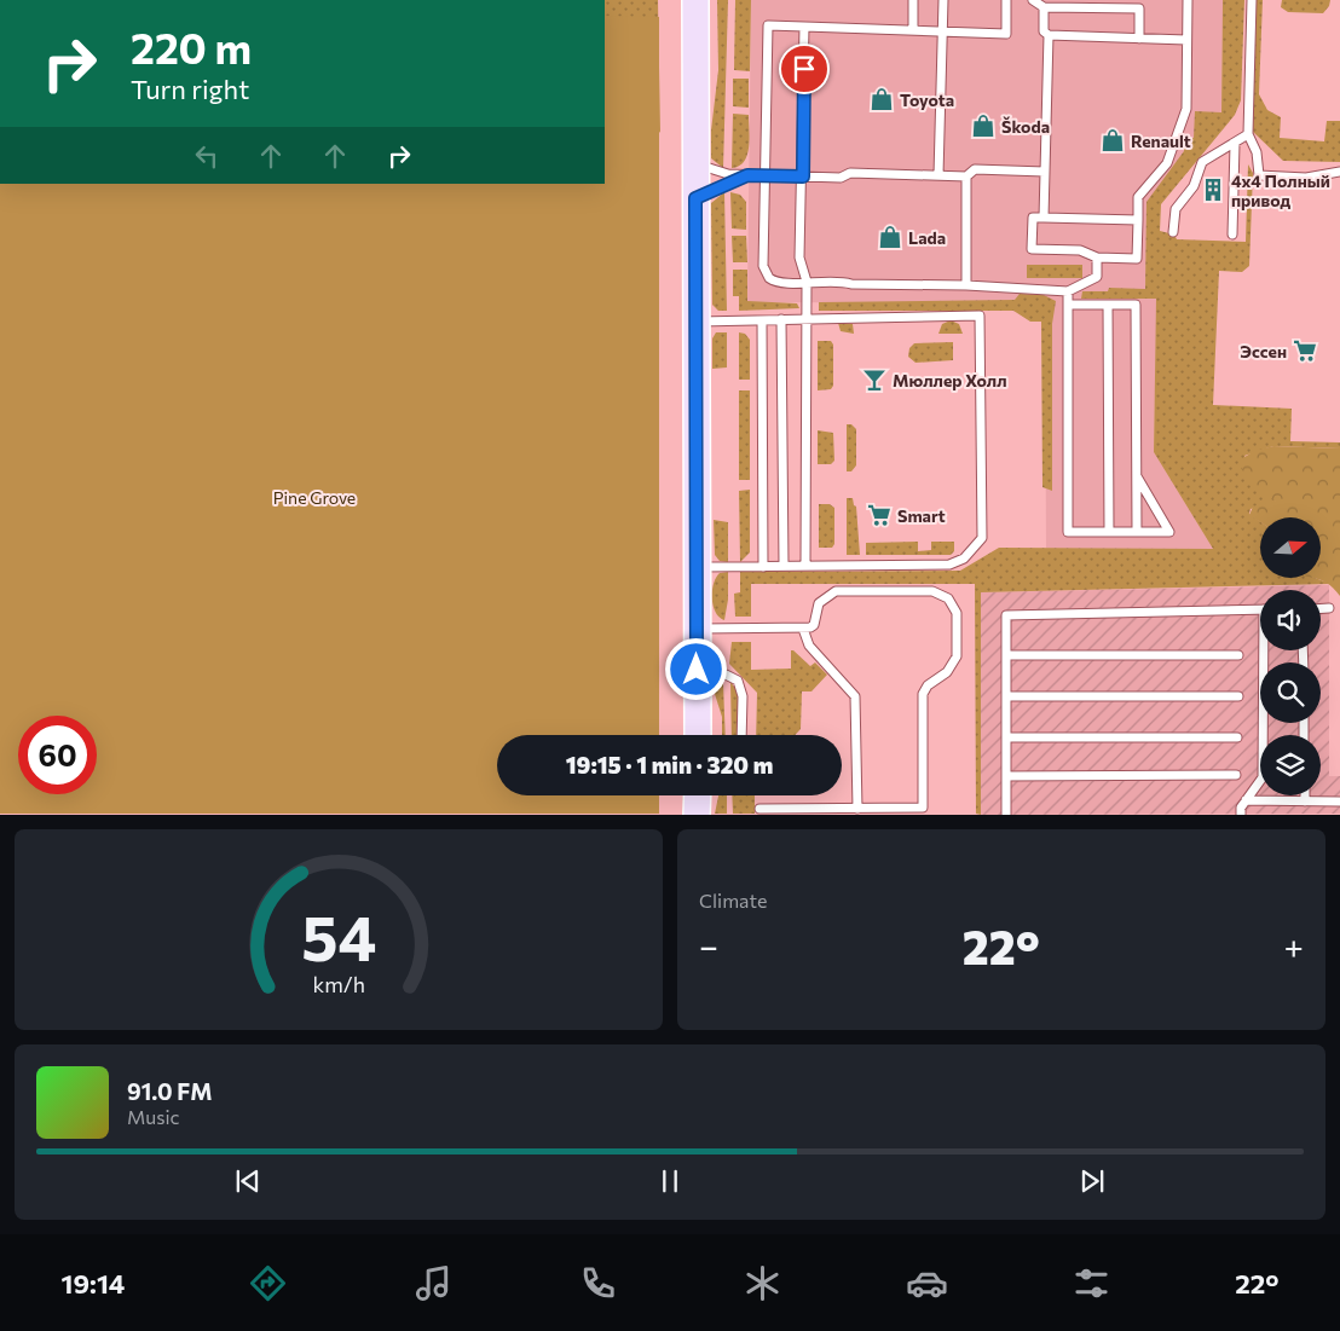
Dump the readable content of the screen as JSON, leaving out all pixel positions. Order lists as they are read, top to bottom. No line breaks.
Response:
{"parks":["Pine Grove"],"places":{"shop":["Toyota","Škoda","Renault","Lada"],"building":["4x4 Полный привод"],"supermarket":["Эссен","Smart"],"bar":["Мюллер Холл"]},"north":"right","page":{"turn":["220 m","Turn right"],"limit":"60","trip":"19:15 · 1 min · 320 m","tile":"Climate","heat":["−","22°","+"],"song":["91.0 FM","Music"],"tabs":["19:14","22°"],"gauge":["54","km/h"]}}
